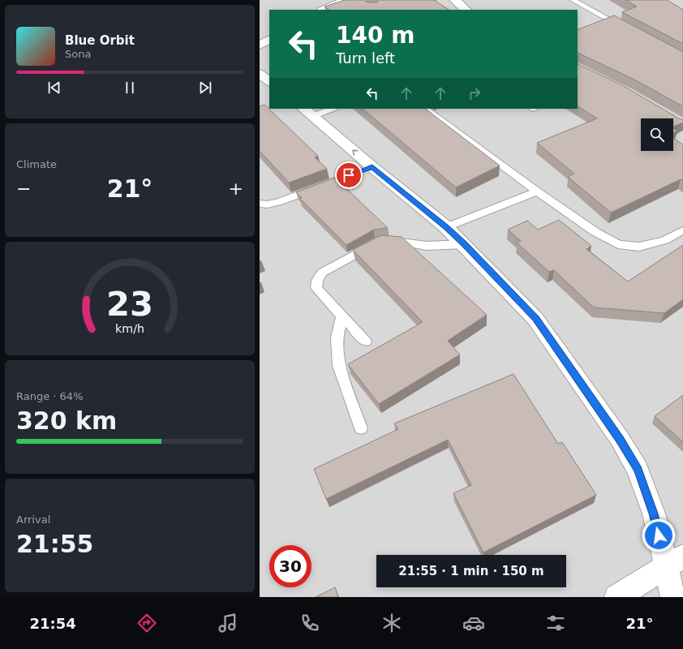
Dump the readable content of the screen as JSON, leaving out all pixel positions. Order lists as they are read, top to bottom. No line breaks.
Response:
{"page":{"turn":["140 m","Turn left"],"song":["Blue Orbit","Sona"],"tile":["Climate",["Range · 64%","320 km"],["Arrival","21:55"]],"heat":["−","21°","+"],"limit":"30","trip":"21:55 · 1 min · 150 m","tabs":["21:54","21°"],"gauge":["23","km/h"]}}
